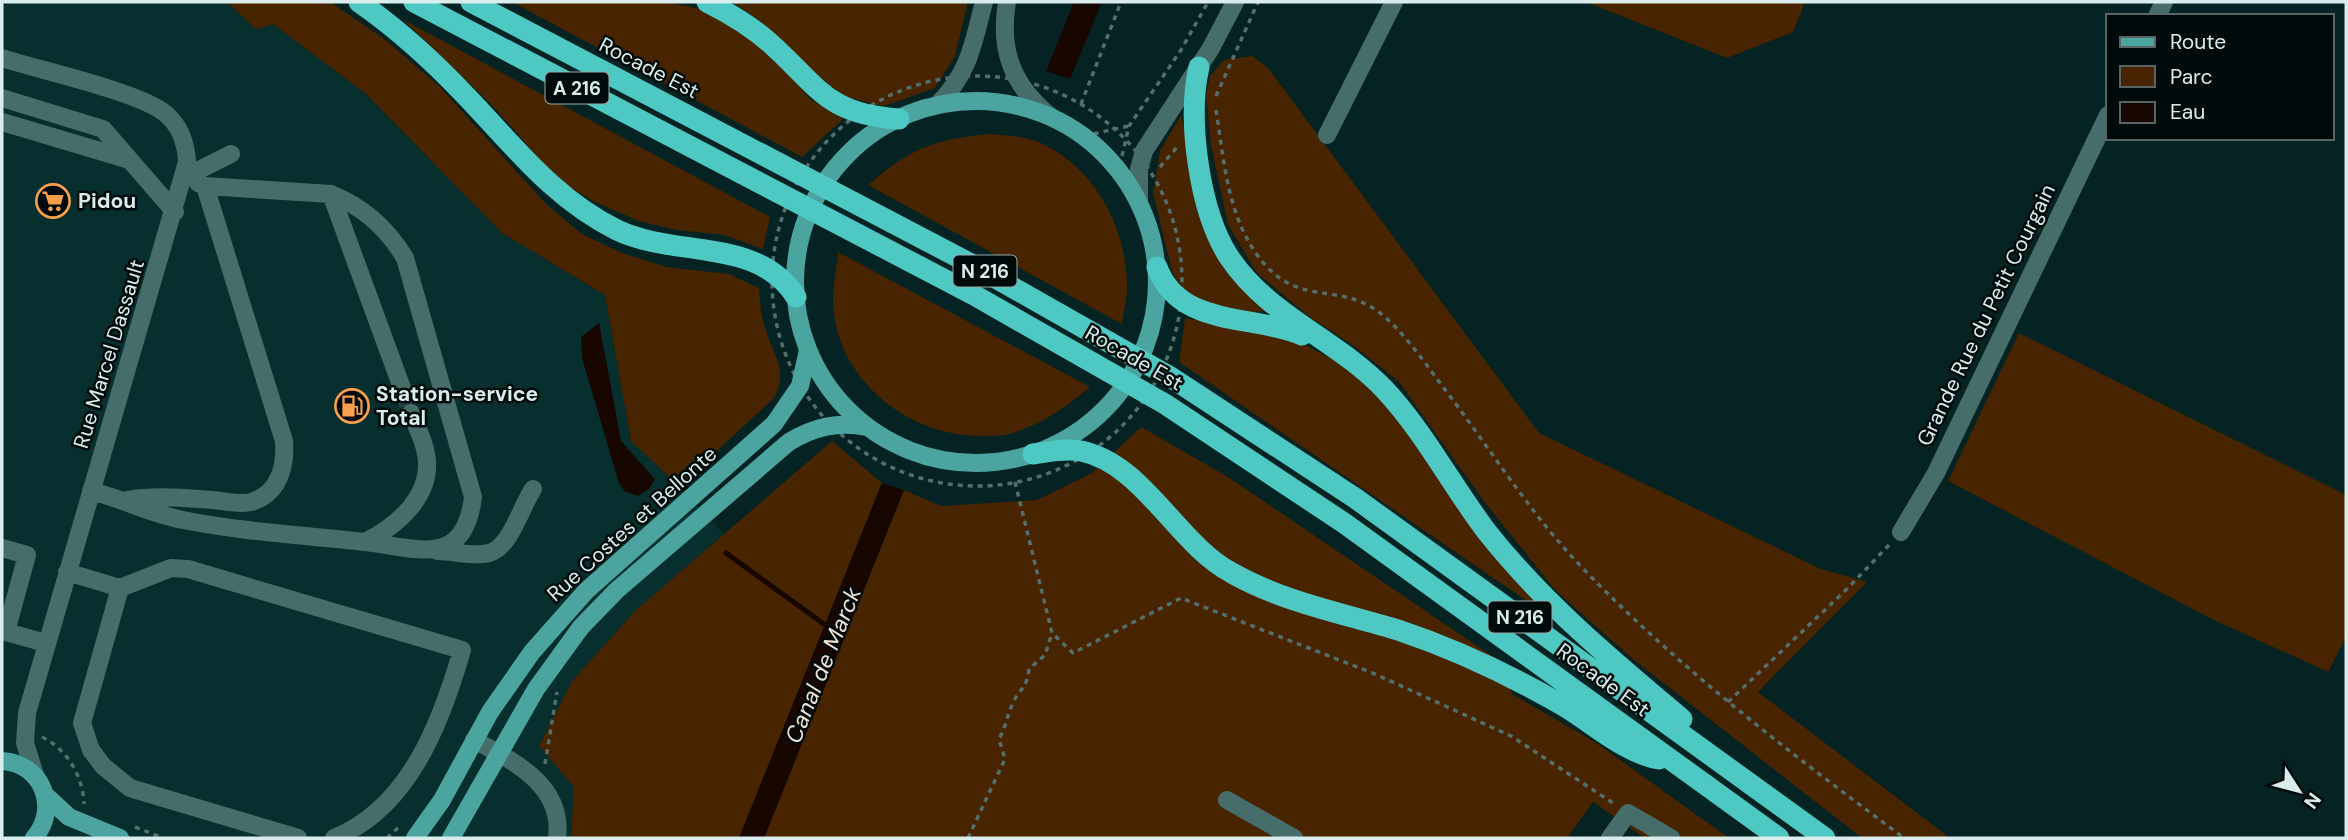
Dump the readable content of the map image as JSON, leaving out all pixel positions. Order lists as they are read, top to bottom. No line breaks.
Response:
{"streets":{"highway":["Rocade Est","A 216","N 216"],"main road":["Rue Costes et Bellonte"],"street":["Grande Rue du Petit Courgain","Rue Marcel Dassault"]},"water":["Canal de Marck"],"places":{"supermarket":["Pidou"],"fuel station":["Station-service Total"]},"legend":["Route","Parc","Eau"],"north":"bottom right"}
